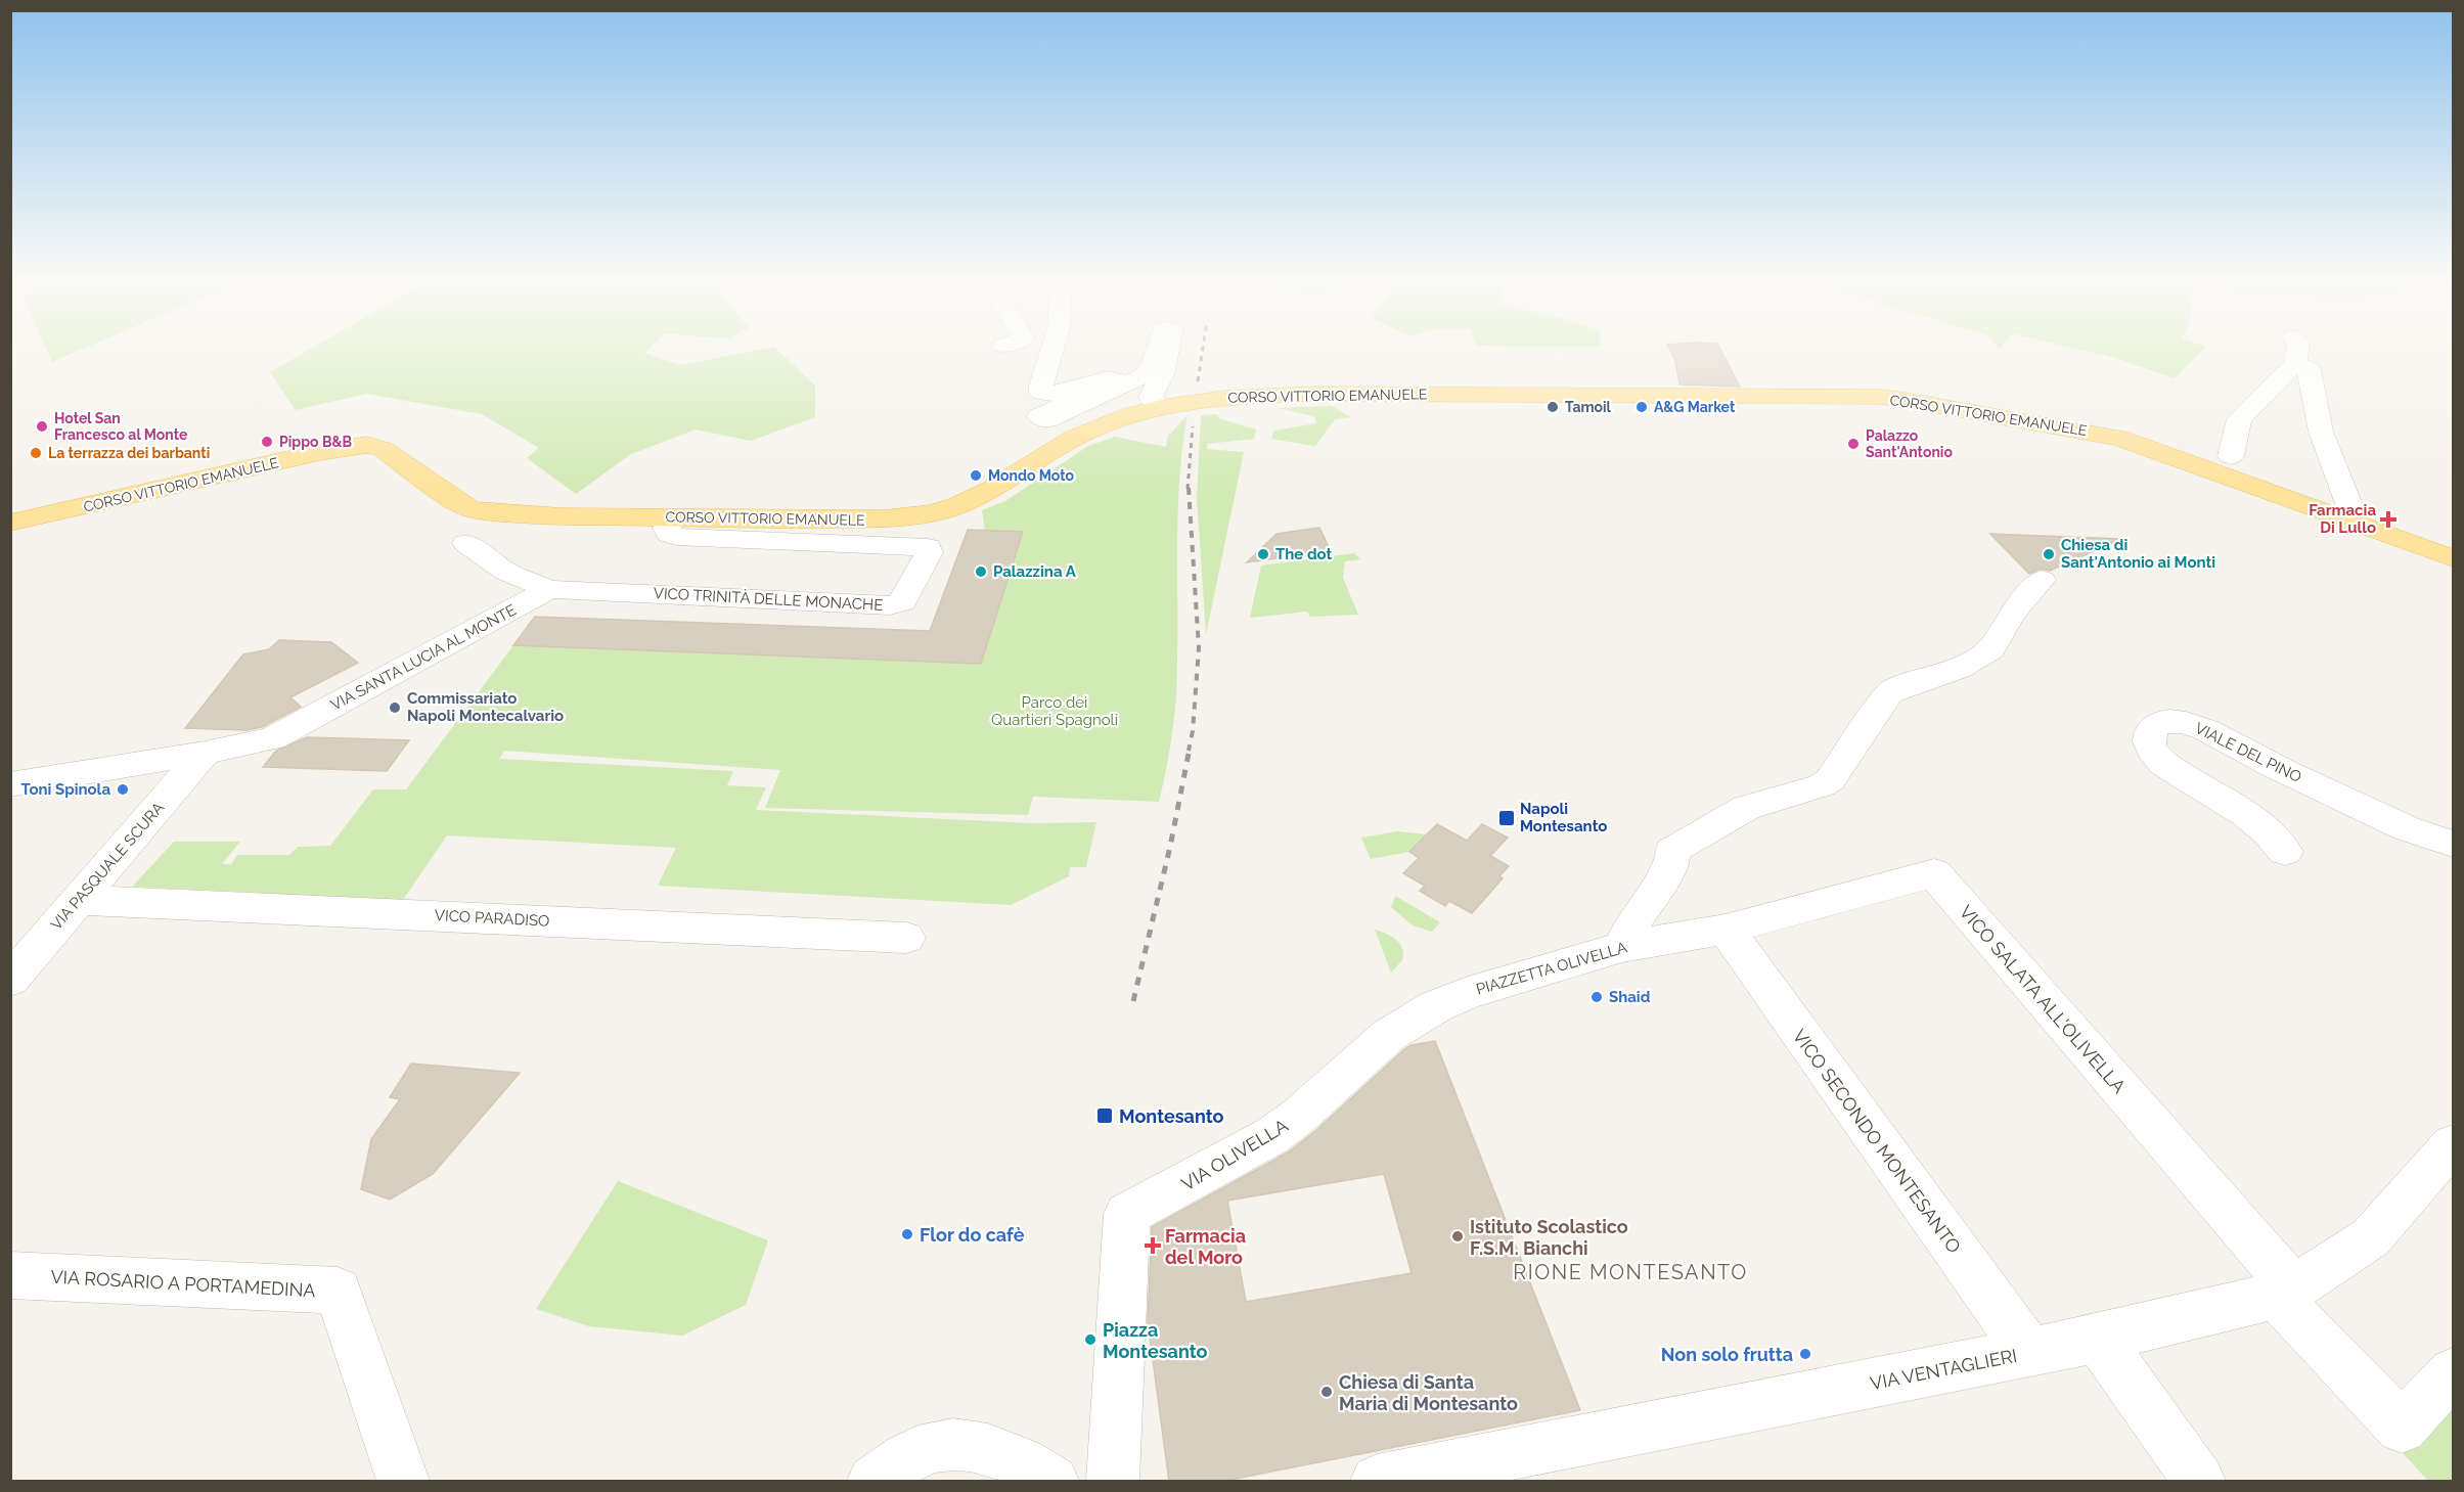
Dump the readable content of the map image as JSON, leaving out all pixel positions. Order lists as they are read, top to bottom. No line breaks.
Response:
{"streets":{"main road":["CORSO VITTORIO EMANUELE"],"street":["VICO TRINITÀ DELLE MONACHE","VIA SANTA LUCIA AL MONTE","VIALE DEL PINO","VIA PASQUALE SCURA","VICO PARADISO","PIAZZETTA OLIVELLA","VICO SALATA ALL'OLIVELLA","VICO SECONDO MONTESANTO","VIA OLIVELLA","VIA ROSARIO A PORTAMEDINA","VIA VENTAGLIERI"]},"crossings":[["CORSO VITTORIO EMANUELE","VICO TRINITÀ DELLE MONACHE"],["VICO TRINITÀ DELLE MONACHE","VIA SANTA LUCIA AL MONTE"],["VIA SANTA LUCIA AL MONTE","VIA PASQUALE SCURA"],["VIA PASQUALE SCURA","VICO PARADISO"],["PIAZZETTA OLIVELLA","VICO SALATA ALL'OLIVELLA"],["PIAZZETTA OLIVELLA","VICO SECONDO MONTESANTO"],["PIAZZETTA OLIVELLA","VIA OLIVELLA"],["VICO SALATA ALL'OLIVELLA","VICO SECONDO MONTESANTO"],["VICO SALATA ALL'OLIVELLA","VIA VENTAGLIERI"],["VICO SECONDO MONTESANTO","VIA VENTAGLIERI"]],"districts":["RIONE MONTESANTO"],"parks":["Parco dei Quartieri Spagnoli"],"places":{"other":["Tamoil","A&G Market","Hotel San Francesco al Monte","Pippo B&B","Palazzo Sant'Antonio","La terrazza dei barbanti","Mondo Moto","The dot","Chiesa di Sant'Antonio ai Monti","Palazzina A","Commissariato Napoli Montecalvario","Toni Spinola","Shaid","Flor do cafè","Istituto Scolastico F.S.M. Bianchi","Piazza Montesanto","Non solo frutta","Chiesa di Santa Maria di Montesanto"],"health":["Farmacia Di Lullo","Farmacia del Moro"],"transit":["Napoli Montesanto","Montesanto"]}}
